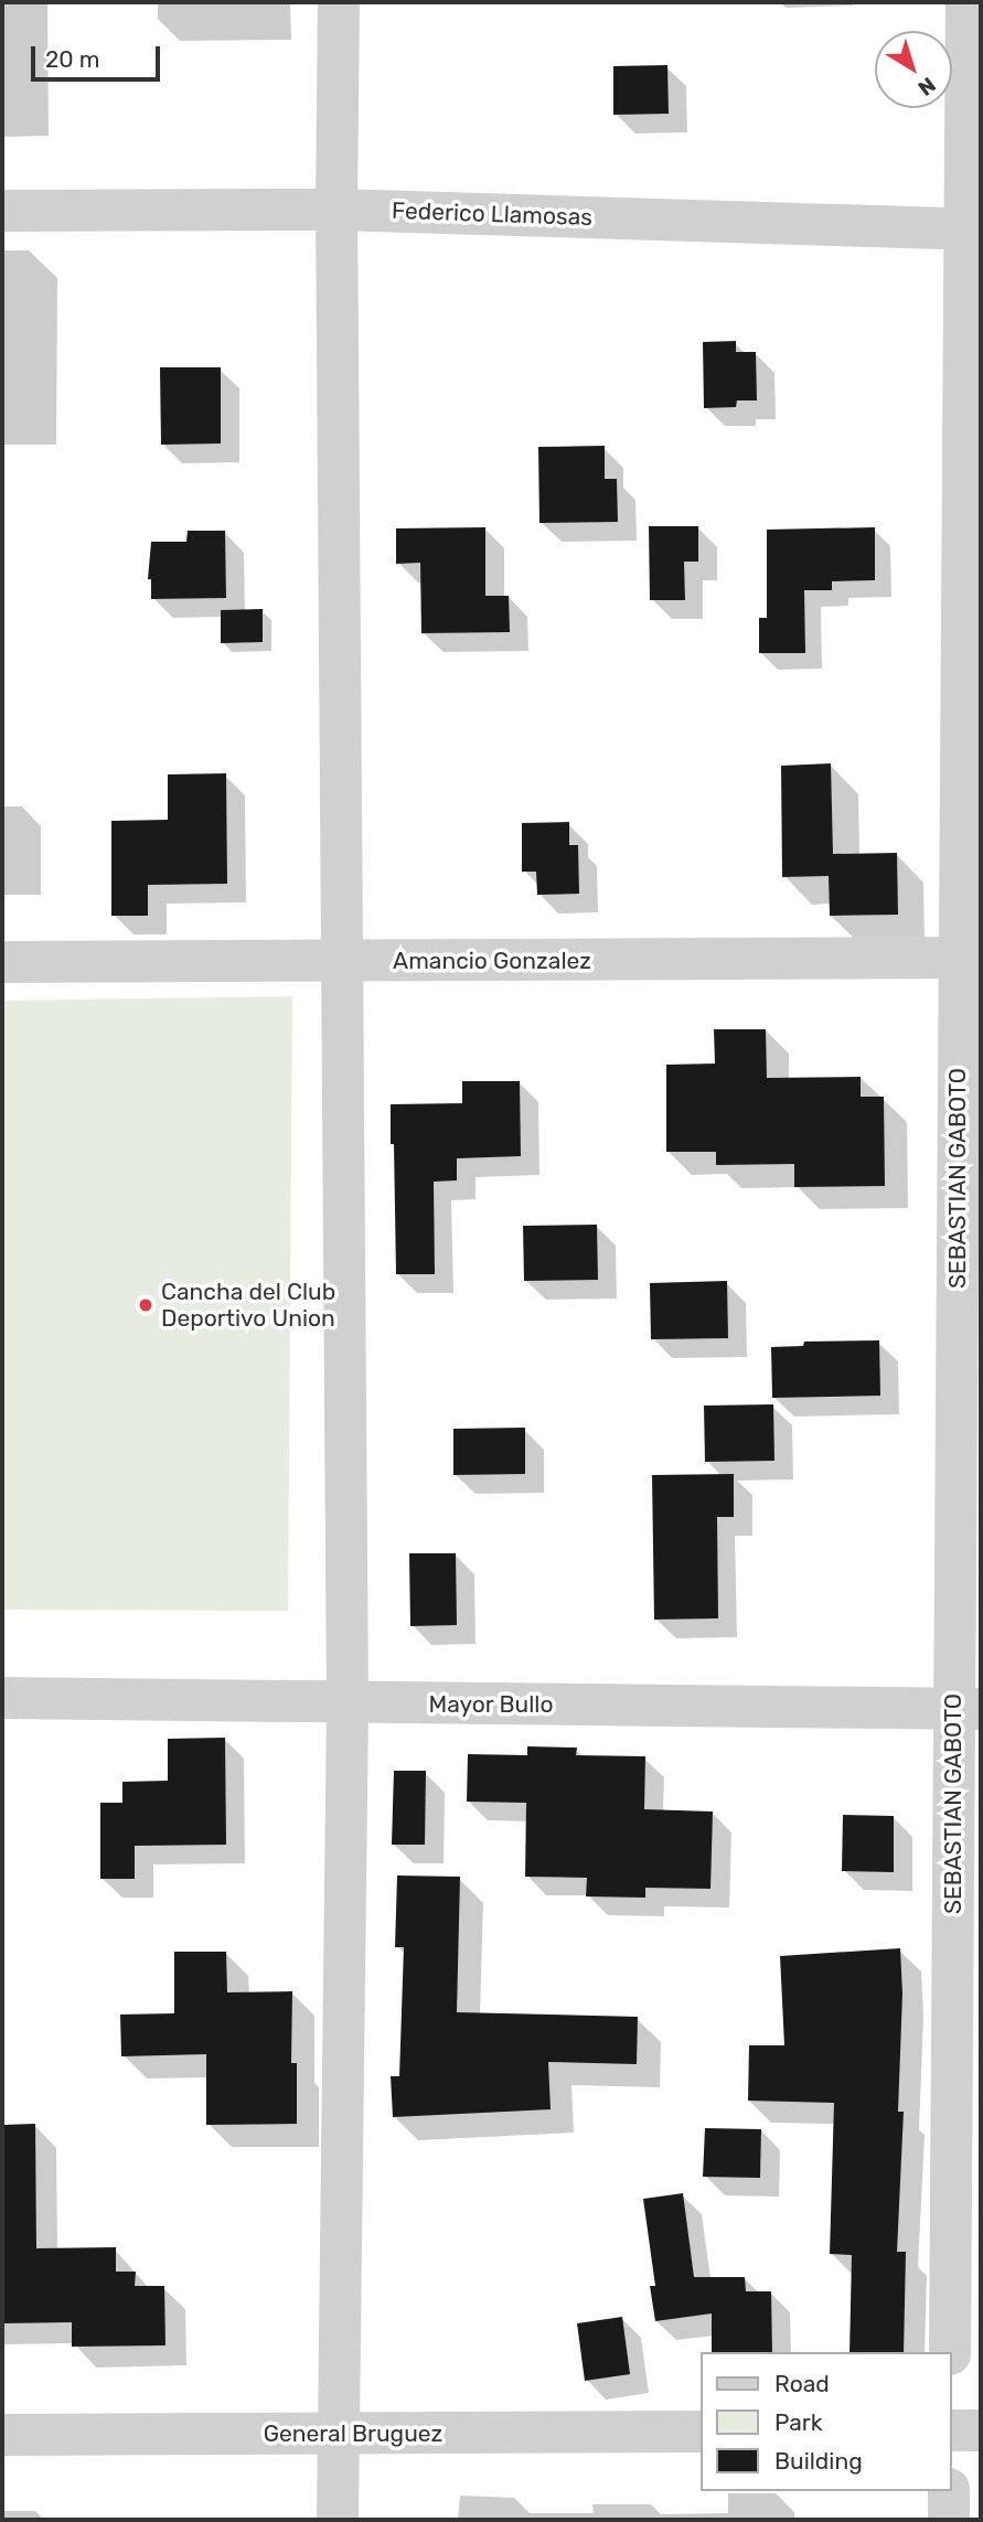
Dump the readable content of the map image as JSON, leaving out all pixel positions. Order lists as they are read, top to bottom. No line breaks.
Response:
{"streets":{"street":["Federico Llamosas","Amancio Gonzalez","SEBASTIAN GABOTO","Mayor Bullo","General Bruguez"]},"crossings":[["Federico Llamosas","SEBASTIAN GABOTO"],["Amancio Gonzalez","SEBASTIAN GABOTO"],["SEBASTIAN GABOTO","Mayor Bullo"]],"places":["Cancha del Club Deportivo Union"],"legend":["Road","Park","Building"],"scale_bar":"20 m","north":"bottom right"}
